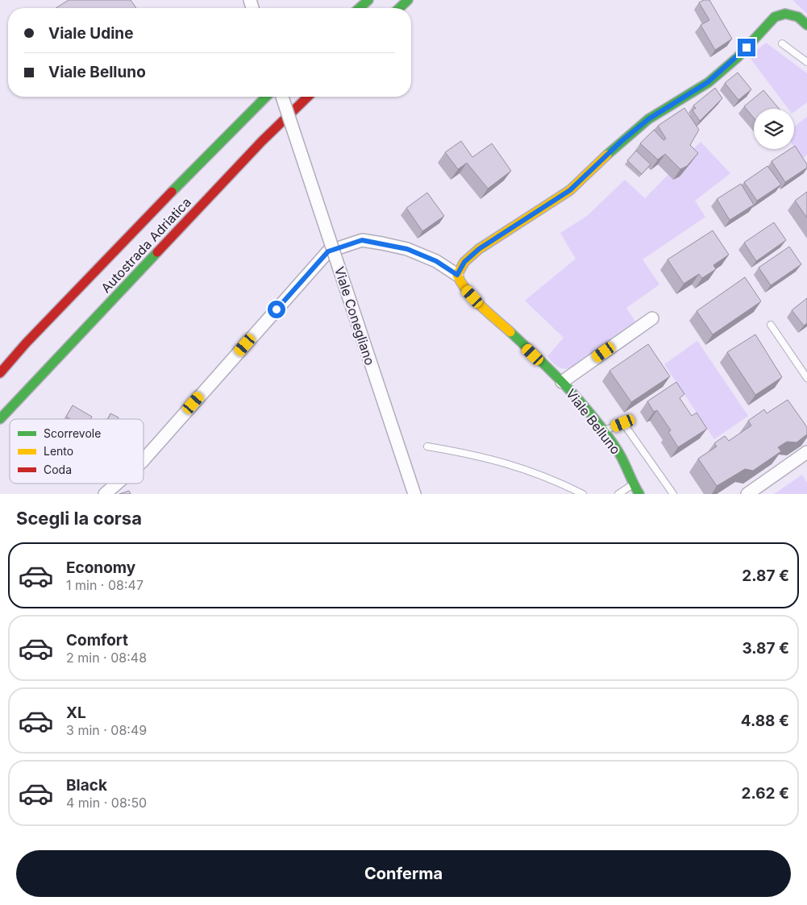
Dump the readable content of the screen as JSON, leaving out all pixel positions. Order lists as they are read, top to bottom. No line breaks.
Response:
{"streets":{"main road":["Autostrada Adriatica","Viale Belluno"],"street":["Viale Conegliano"]},"legend":["Scorrevole","Lento","Coda"],"page":{"banner":["Viale Udine","Viale Belluno"],"heading":"Scegli la corsa","list":[{"name":"Economy","note":"1 min · 08:47","value":"2.87 €"},{"name":"Comfort","note":"2 min · 08:48","value":"3.87 €"},{"name":"XL","note":"3 min · 08:49","value":"4.88 €"},{"name":"Black","note":"4 min · 08:50","value":"2.62 €"}],"buttons":"Conferma"}}
